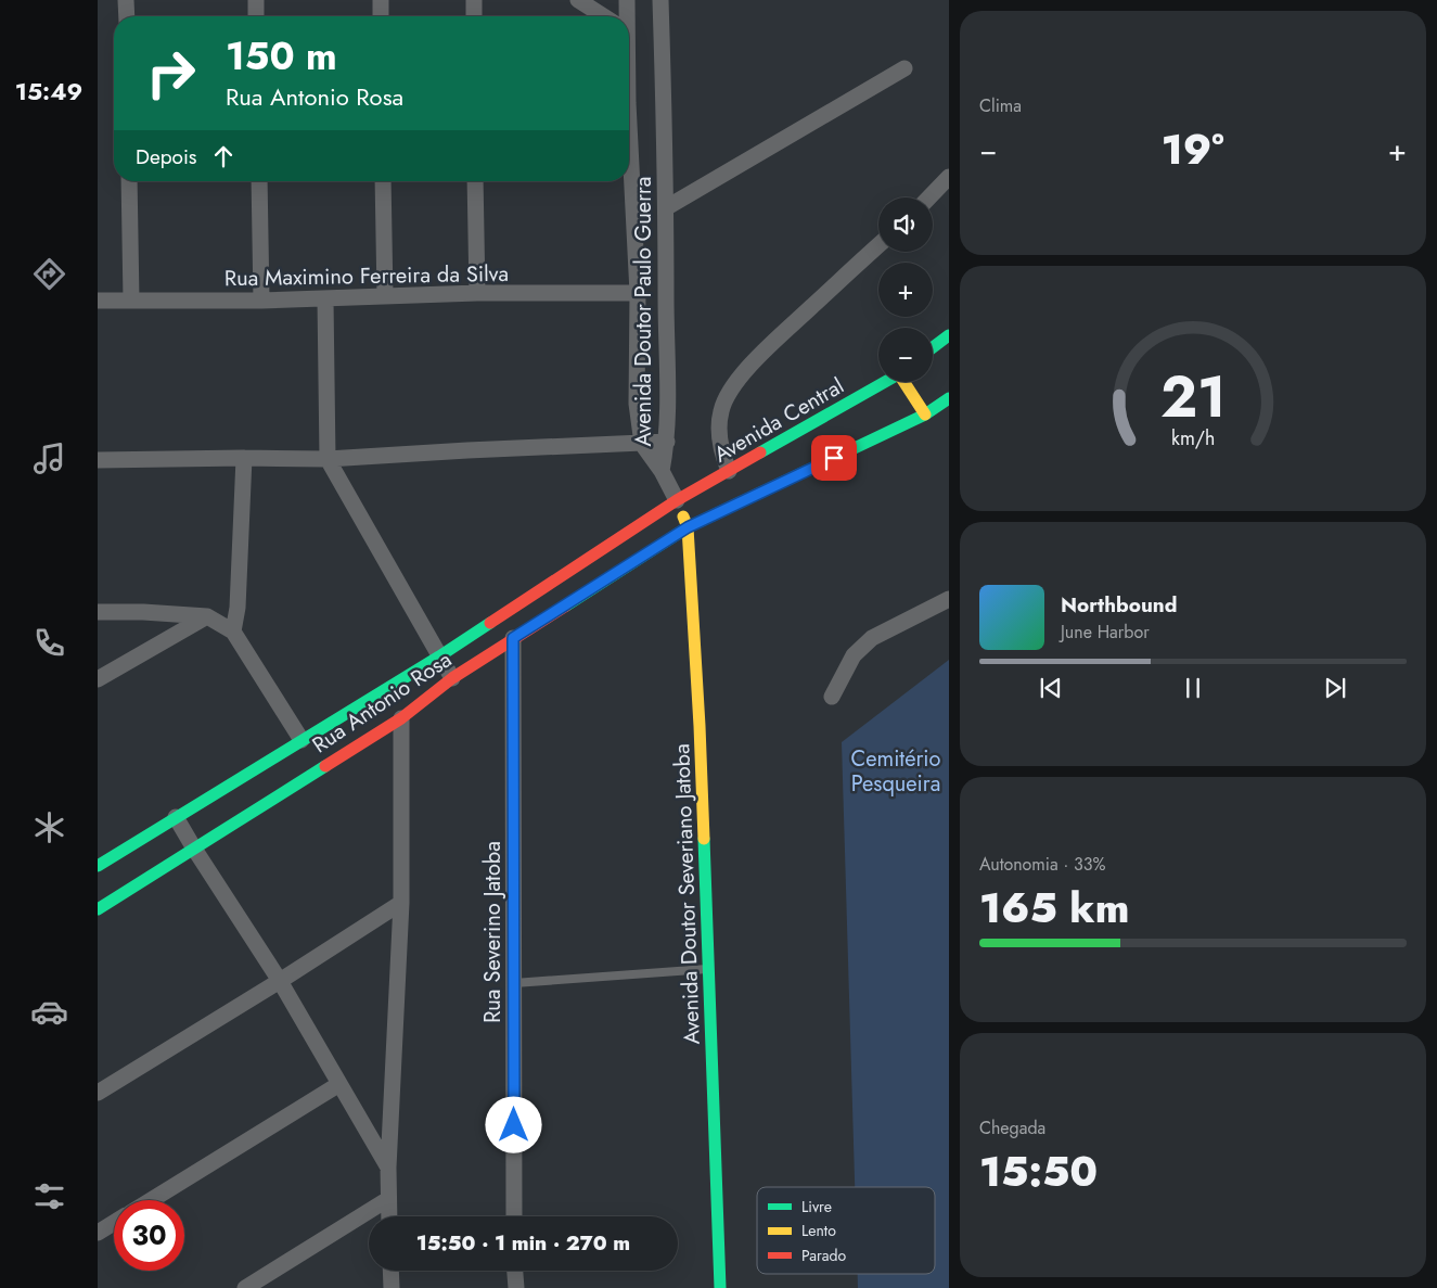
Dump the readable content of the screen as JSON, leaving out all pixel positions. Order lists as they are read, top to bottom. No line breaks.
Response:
{"streets":{"main road":["Avenida Central","Rua Antonio Rosa","Avenida Doutor Severiano Jatoba"],"street":["Rua Maximino Ferreira da Silva","Avenida Doutor Paulo Guerra","Rua Severino Jatoba"]},"crossings":[["Rua Maximino Ferreira da Silva","Avenida Doutor Paulo Guerra"],["Avenida Central","Rua Antonio Rosa"],["Avenida Central","Avenida Doutor Severiano Jatoba"],["Rua Antonio Rosa","Avenida Doutor Severiano Jatoba"],["Rua Antonio Rosa","Rua Severino Jatoba"]],"parks":["Cemitério Pesqueira"],"legend":["Livre","Lento","Parado"],"page":{"tabs":"15:49","tile":["Clima",["Autonomia · 33%","165 km"],["Chegada","15:50"]],"turn":["150 m","Rua Antonio Rosa"],"heat":["−","19°","+"],"then":"Depois","map_buttons":["+","−"],"song":["Northbound","June Harbor"],"limit":"30","trip":"15:50 · 1 min · 270 m","gauge":["21","km/h"]}}
